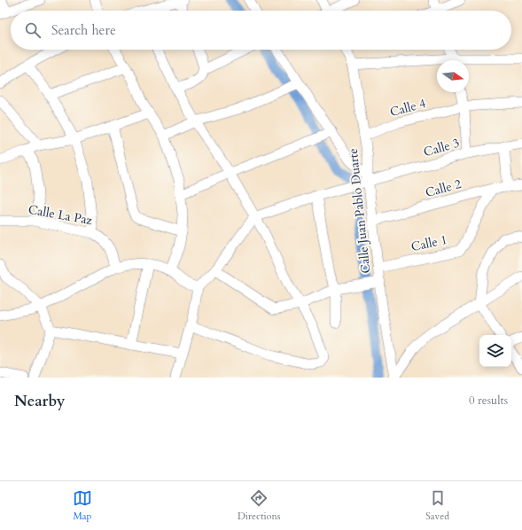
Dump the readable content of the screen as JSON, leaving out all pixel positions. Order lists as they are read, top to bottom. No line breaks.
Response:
{"streets":{"street":["Calle 4","Calle 3","Calle 2","Calle Juan Pablo Duarte","Calle La Paz","Calle 1"]},"crossings":[["Calle 4","Calle Juan Pablo Duarte"],["Calle 3","Calle Juan Pablo Duarte"],["Calle 2","Calle Juan Pablo Duarte"],["Calle 2","Calle 1"],["Calle Juan Pablo Duarte","Calle 1"]],"north":"right","page":{"search":"Search here","heading":["Nearby","0 results"],"nav":["Map","Directions","Saved"]}}
